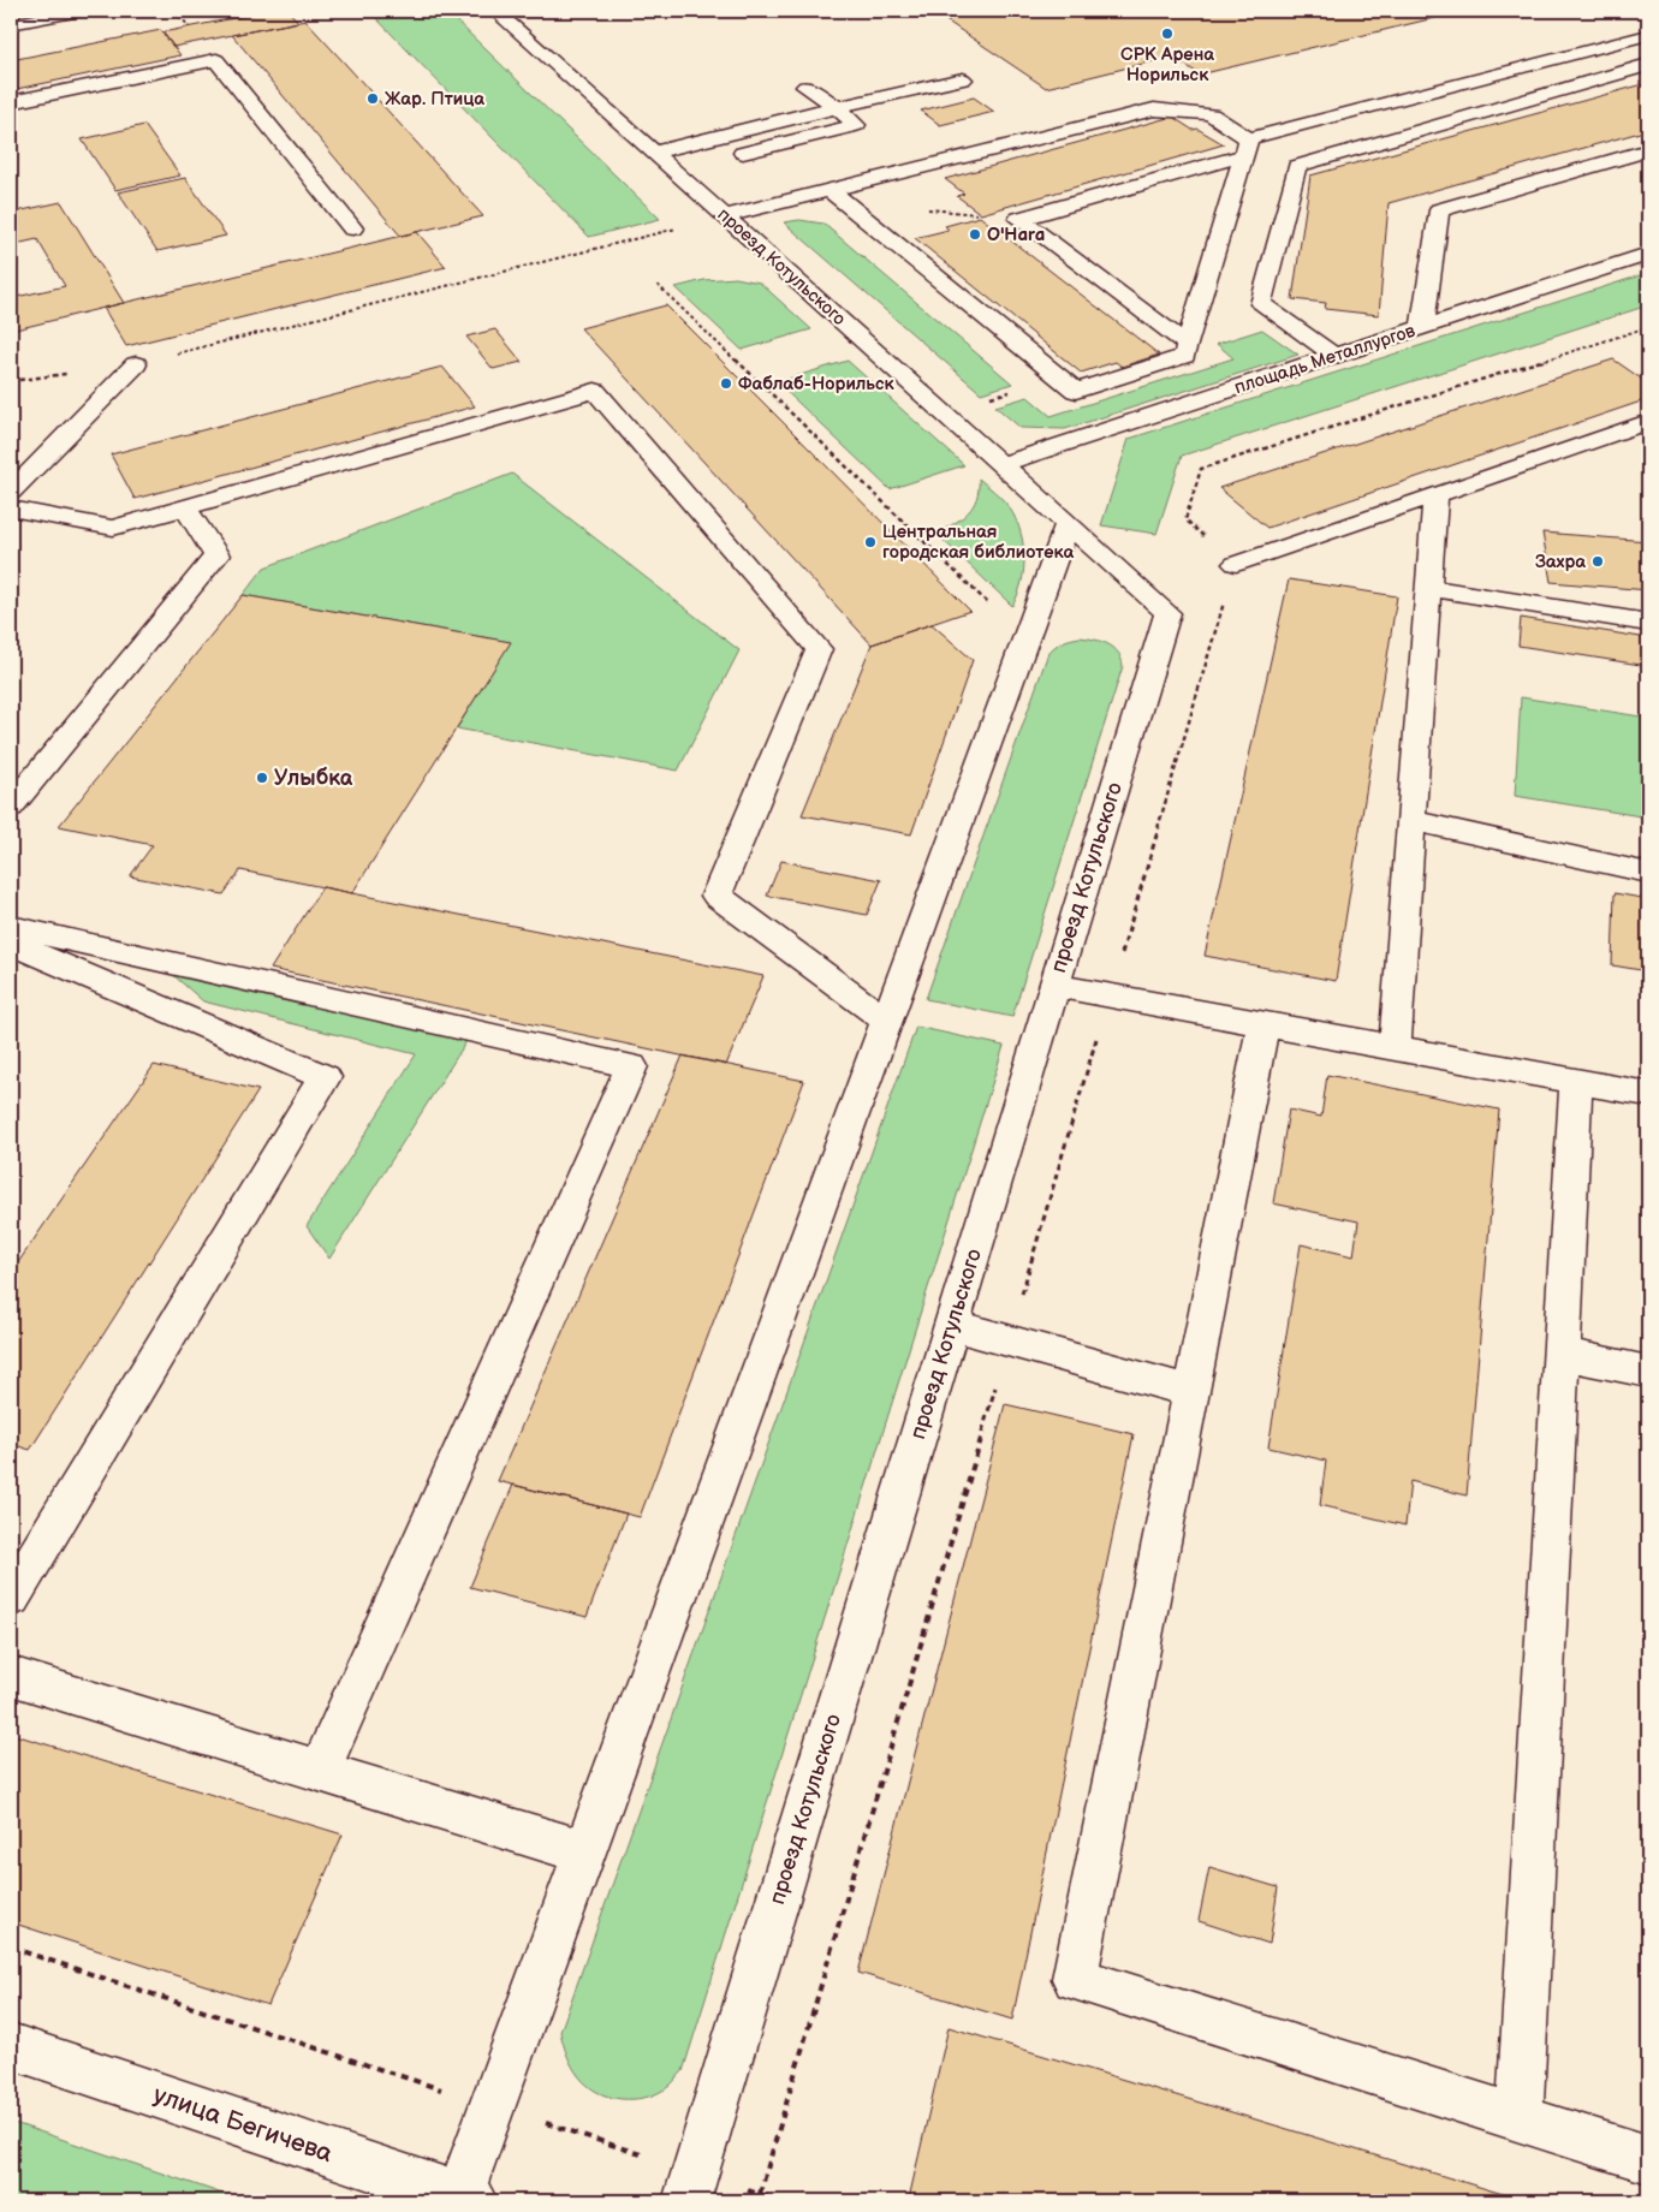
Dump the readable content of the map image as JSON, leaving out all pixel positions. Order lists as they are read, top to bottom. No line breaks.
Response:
{"streets":{"street":["проезд Котульского","площадь Металлургов","улица Бегичева"]},"crossings":[["проезд Котульского","площадь Металлургов"]],"places":["СРК Арена Норильск","Жар. Птица","O'Hara","Фаблаб-Норильск","Центральная городская библиотека","Захра","Улыбка"]}
